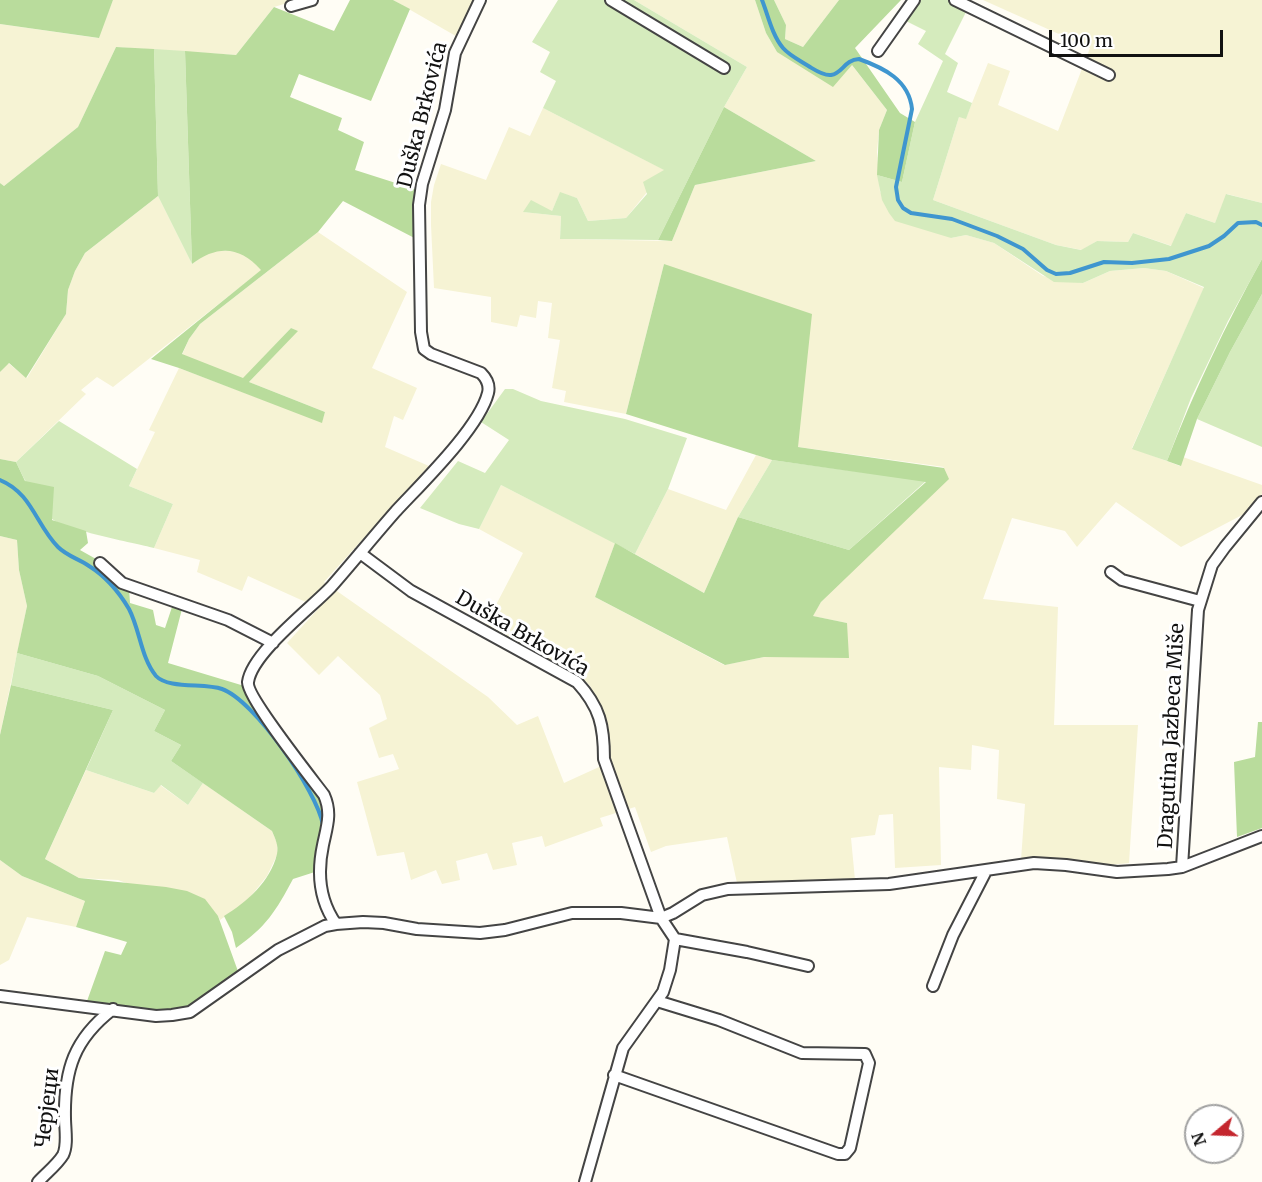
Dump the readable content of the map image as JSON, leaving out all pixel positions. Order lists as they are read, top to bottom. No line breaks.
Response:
{"streets":{"street":["Duška Brkovića","Dragutina Jazbeca Miše","Черјеци"]},"crossings":[["Duška Brkovića","Dragutina Jazbeca Miše"]],"scale_bar":"100 m","north":"left"}
